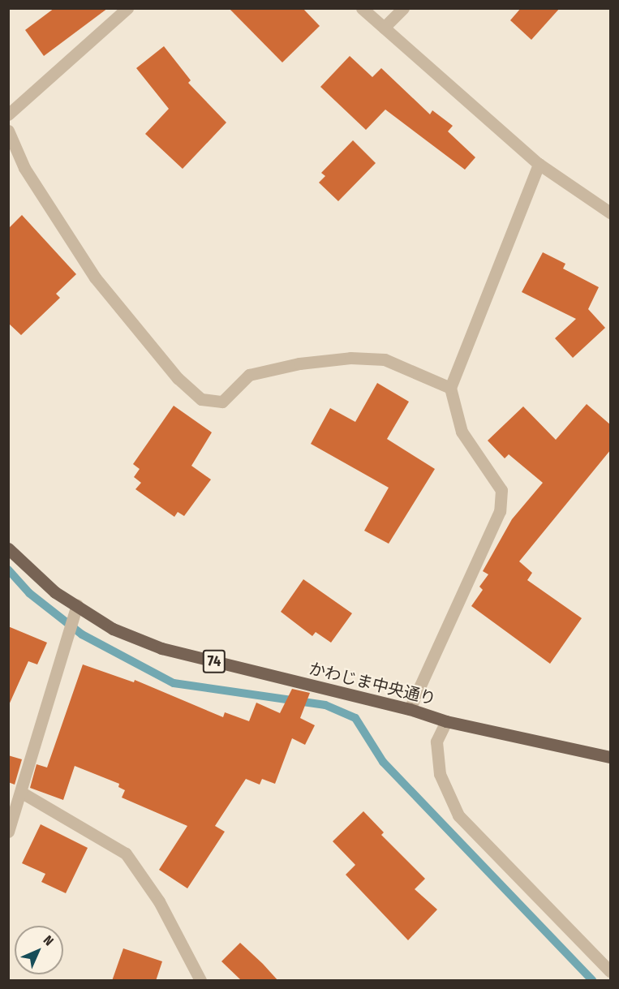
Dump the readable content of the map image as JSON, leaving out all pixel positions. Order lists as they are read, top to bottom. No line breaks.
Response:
{"streets":{"main road":["74","かわじま中央通り"]},"crossings":[["74","かわじま中央通り"]],"north":"top right"}
